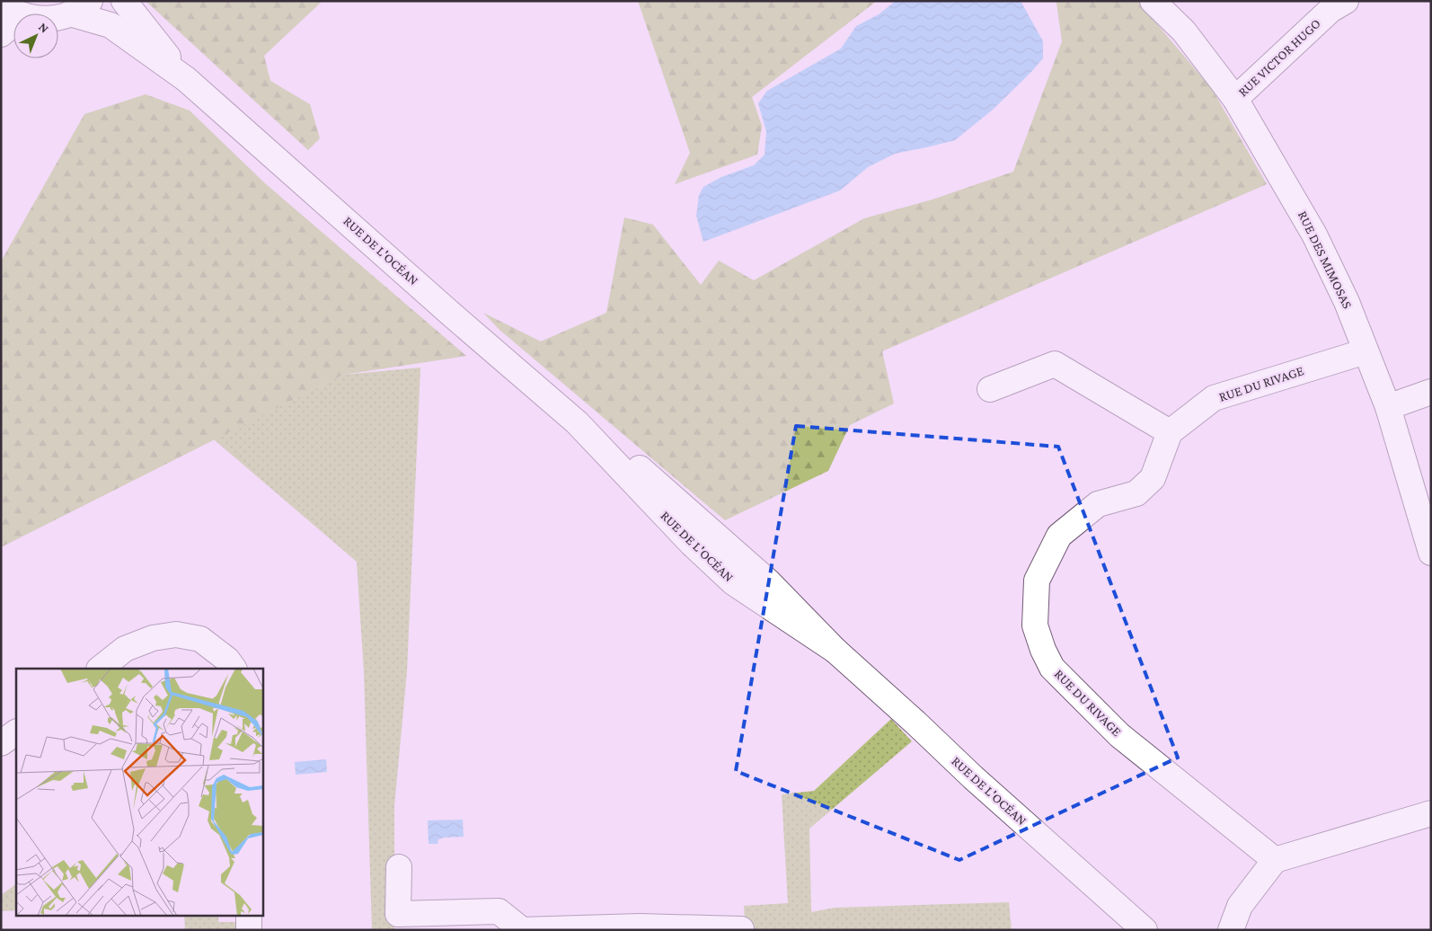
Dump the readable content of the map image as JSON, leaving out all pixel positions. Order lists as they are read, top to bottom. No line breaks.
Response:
{"streets":{"street":["RUE VICTOR HUGO","RUE DE L'OCÉAN","RUE DES MIMOSAS","RUE DU RIVAGE"]},"crossings":[["RUE VICTOR HUGO","RUE DES MIMOSAS"],["RUE DES MIMOSAS","RUE DU RIVAGE"]],"north":"top right"}
